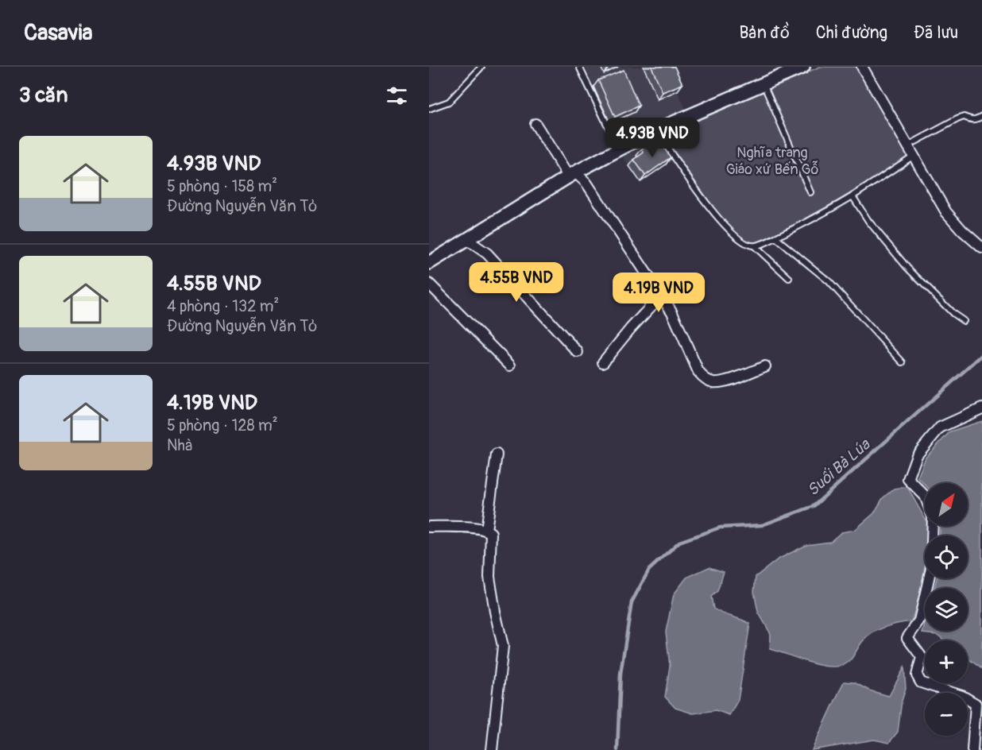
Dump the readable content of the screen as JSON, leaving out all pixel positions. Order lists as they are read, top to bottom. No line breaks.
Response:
{"water":["Suối Bà Lúa"],"parks":["Nghĩa trang Giáo xứ Bến Gỗ"],"north":"top right","page":{"header":"Casavia","nav":["Bản đồ","Chỉ đường","Đã lưu"],"heading":"3 căn","price":["4.93B VND","4.55B VND","4.19B VND"],"list":[{"name":"4.93B VND","note":"5 phòng · 158 m² · Đường Nguyễn Văn Tỏ"},{"name":"4.55B VND","note":"4 phòng · 132 m² · Đường Nguyễn Văn Tỏ"},{"name":"4.19B VND","note":"5 phòng · 128 m² · Nhà"}],"map_buttons":["+","−"]}}
